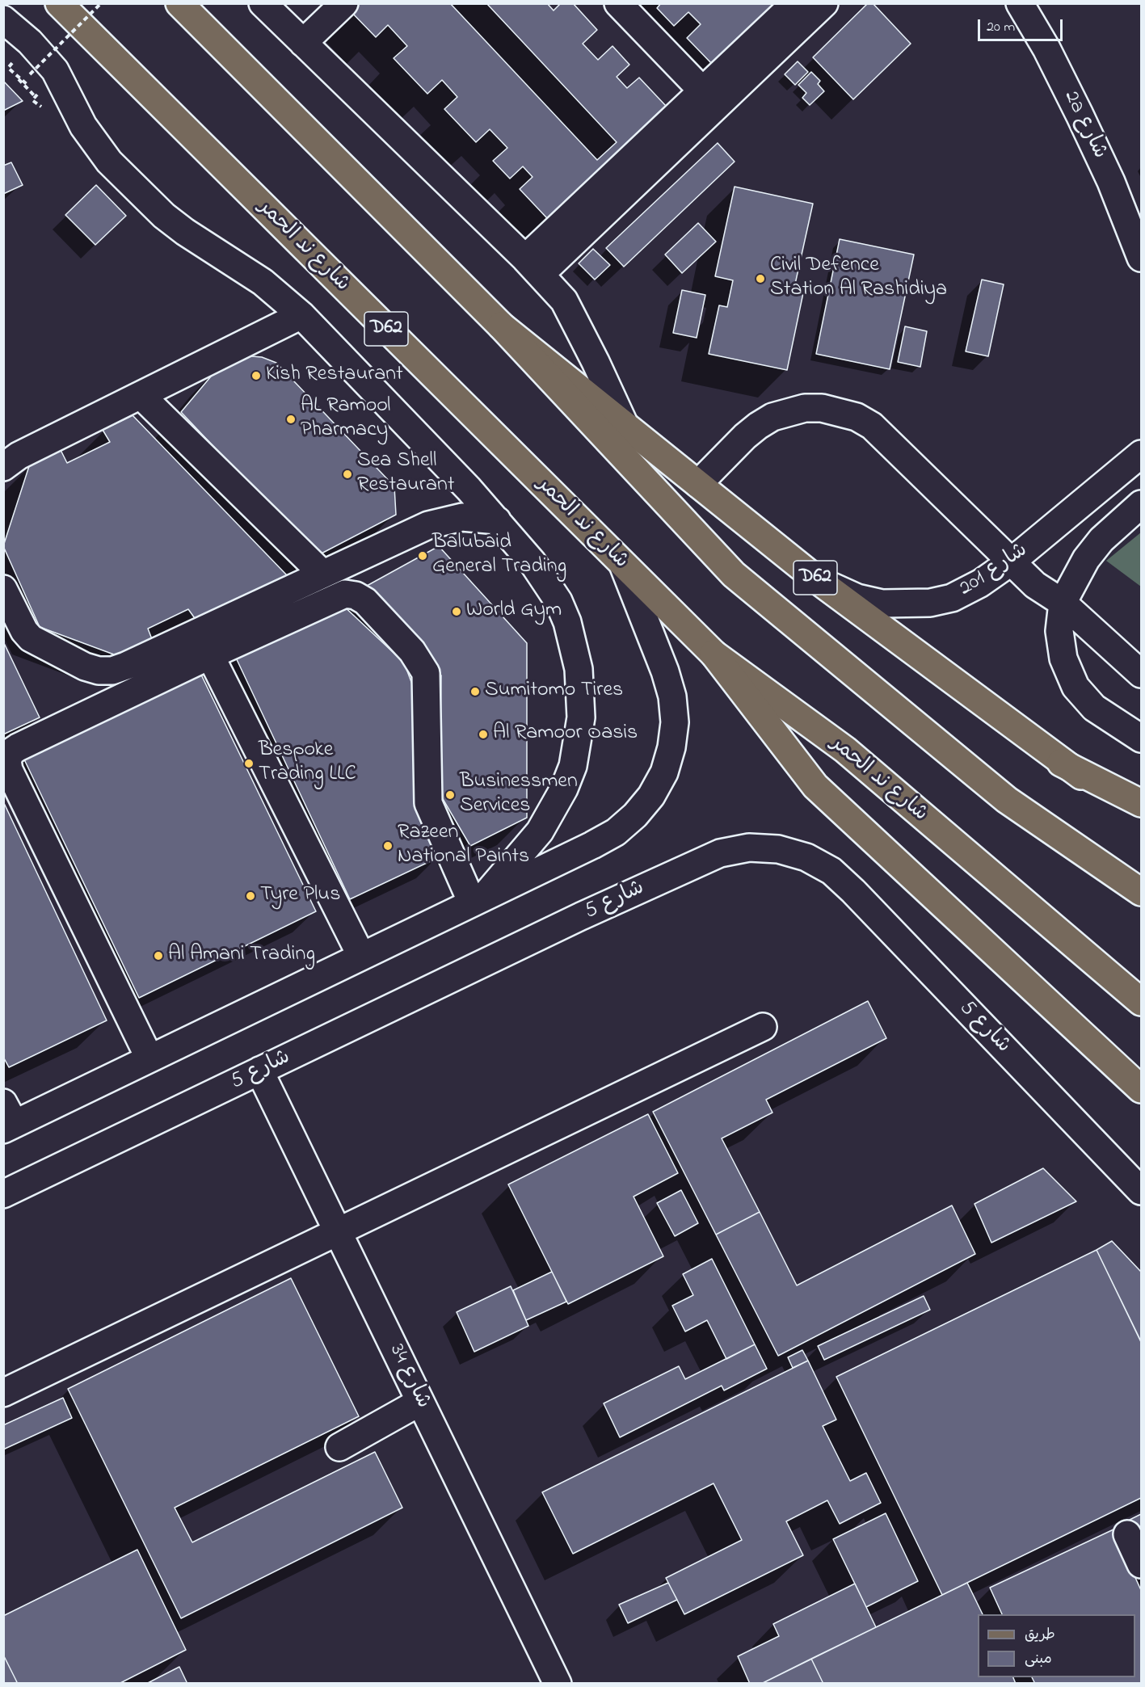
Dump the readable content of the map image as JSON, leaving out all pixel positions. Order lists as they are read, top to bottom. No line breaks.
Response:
{"streets":{"main road":["شارع ند الحمر","D62"],"street":["2a شارع","شارع 201","شارع 5","شارع 34"]},"crossings":[["D62","شارع 201"],["شارع 5","شارع 34"]],"places":["Civil Defence Station Al Rashidiya","Kish Restaurant","AL Ramool Pharmacy","Sea Shell Restaurant","Balubaid General Trading","World Gym","Sumitomo Tires","Al Ramoor Oasis","Bespoke Trading LLC","Businessmen Services","Razeen National Paints","Tyre Plus","Al Amani Trading"],"legend":["طريق","مبنى"],"scale_bar":"20 m"}
